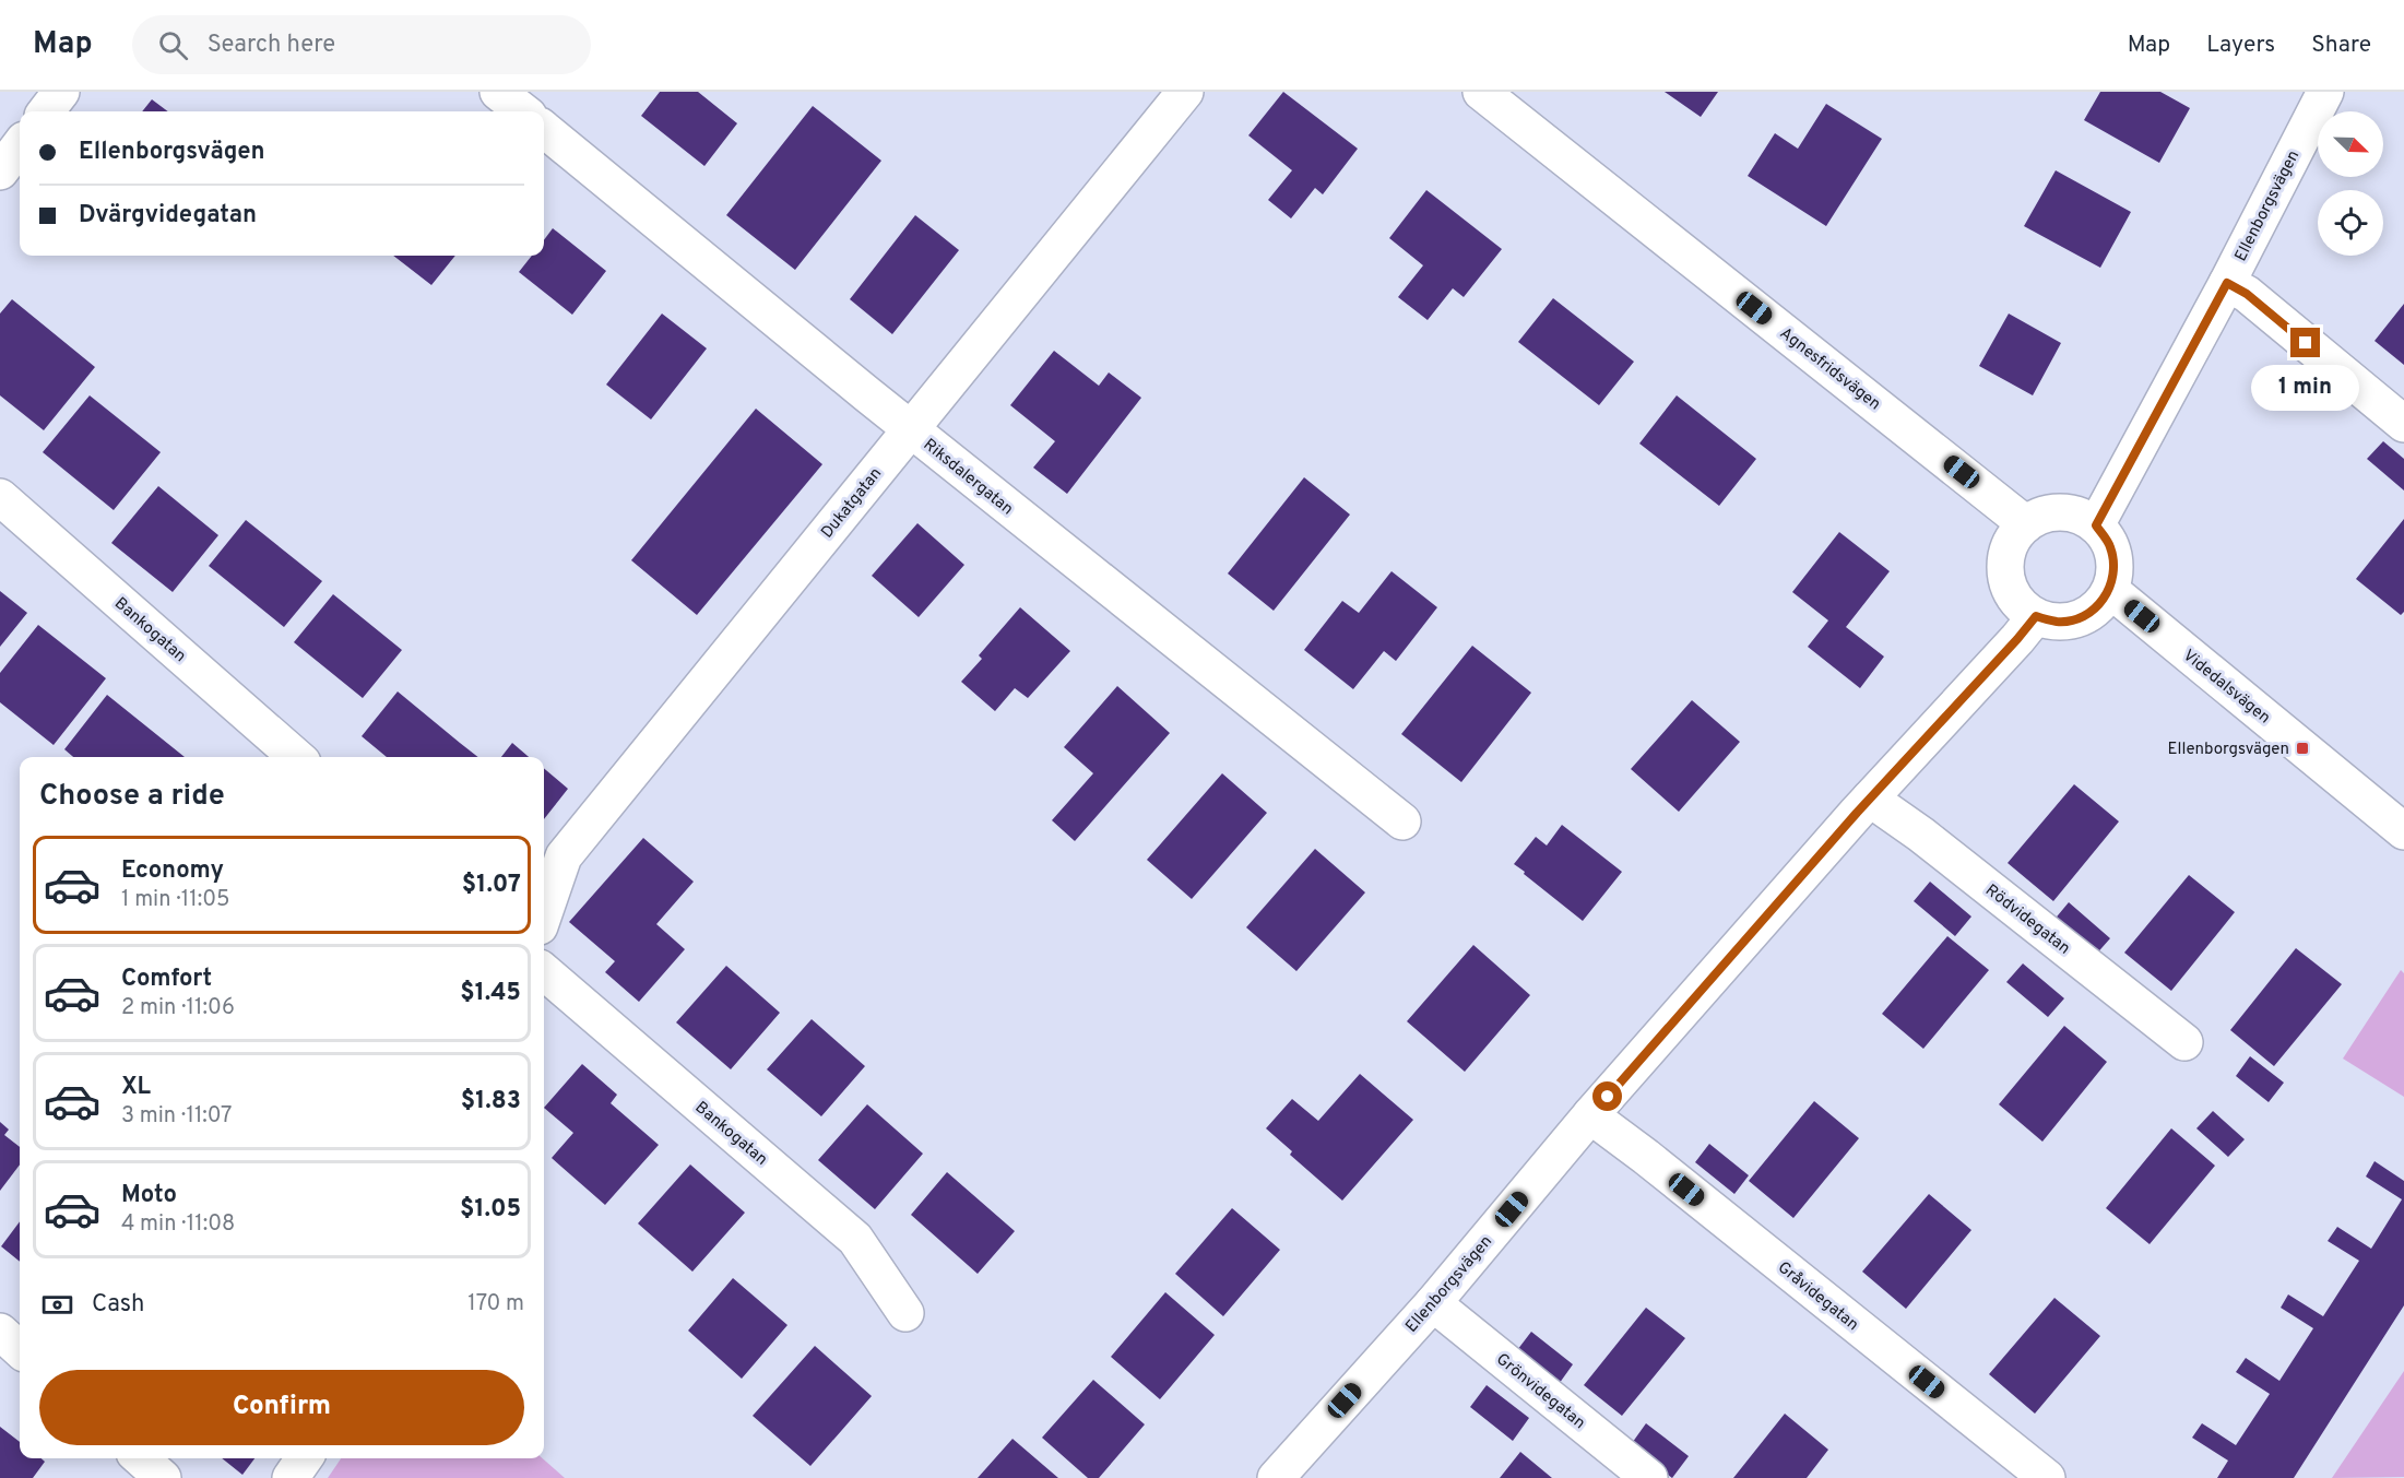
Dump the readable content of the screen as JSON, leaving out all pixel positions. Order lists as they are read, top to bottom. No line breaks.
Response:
{"streets":{"street":["Ellenborgsvägen","Agnesfridsvägen","Riksdalergatan","Dukatgatan","Bankogatan","Videdalsvägen","Rödvidegatan","Gråvidegatan","Grönvidegatan"]},"crossings":[["Ellenborgsvägen","Agnesfridsvägen"],["Ellenborgsvägen","Videdalsvägen"],["Ellenborgsvägen","Rödvidegatan"],["Ellenborgsvägen","Gråvidegatan"],["Ellenborgsvägen","Grönvidegatan"],["Agnesfridsvägen","Videdalsvägen"],["Riksdalergatan","Dukatgatan"]],"places":{"transit":["Ellenborgsvägen"]},"north":"bottom right","page":{"header":"Map","search":"Search here","nav":["Map","Layers","Share"],"banner":["Ellenborgsvägen","Dvärgvidegatan"],"bubble":"1 min","heading":"Choose a ride","list":[{"name":"Economy","note":"1 min · 11:05","value":"$1.07"},{"name":"Comfort","note":"2 min · 11:06","value":"$1.45"},{"name":"XL","note":"3 min · 11:07","value":"$1.83"},{"name":"Moto","note":"4 min · 11:08","value":"$1.05"}],"pay":["Cash","170 m"],"buttons":"Confirm"}}
